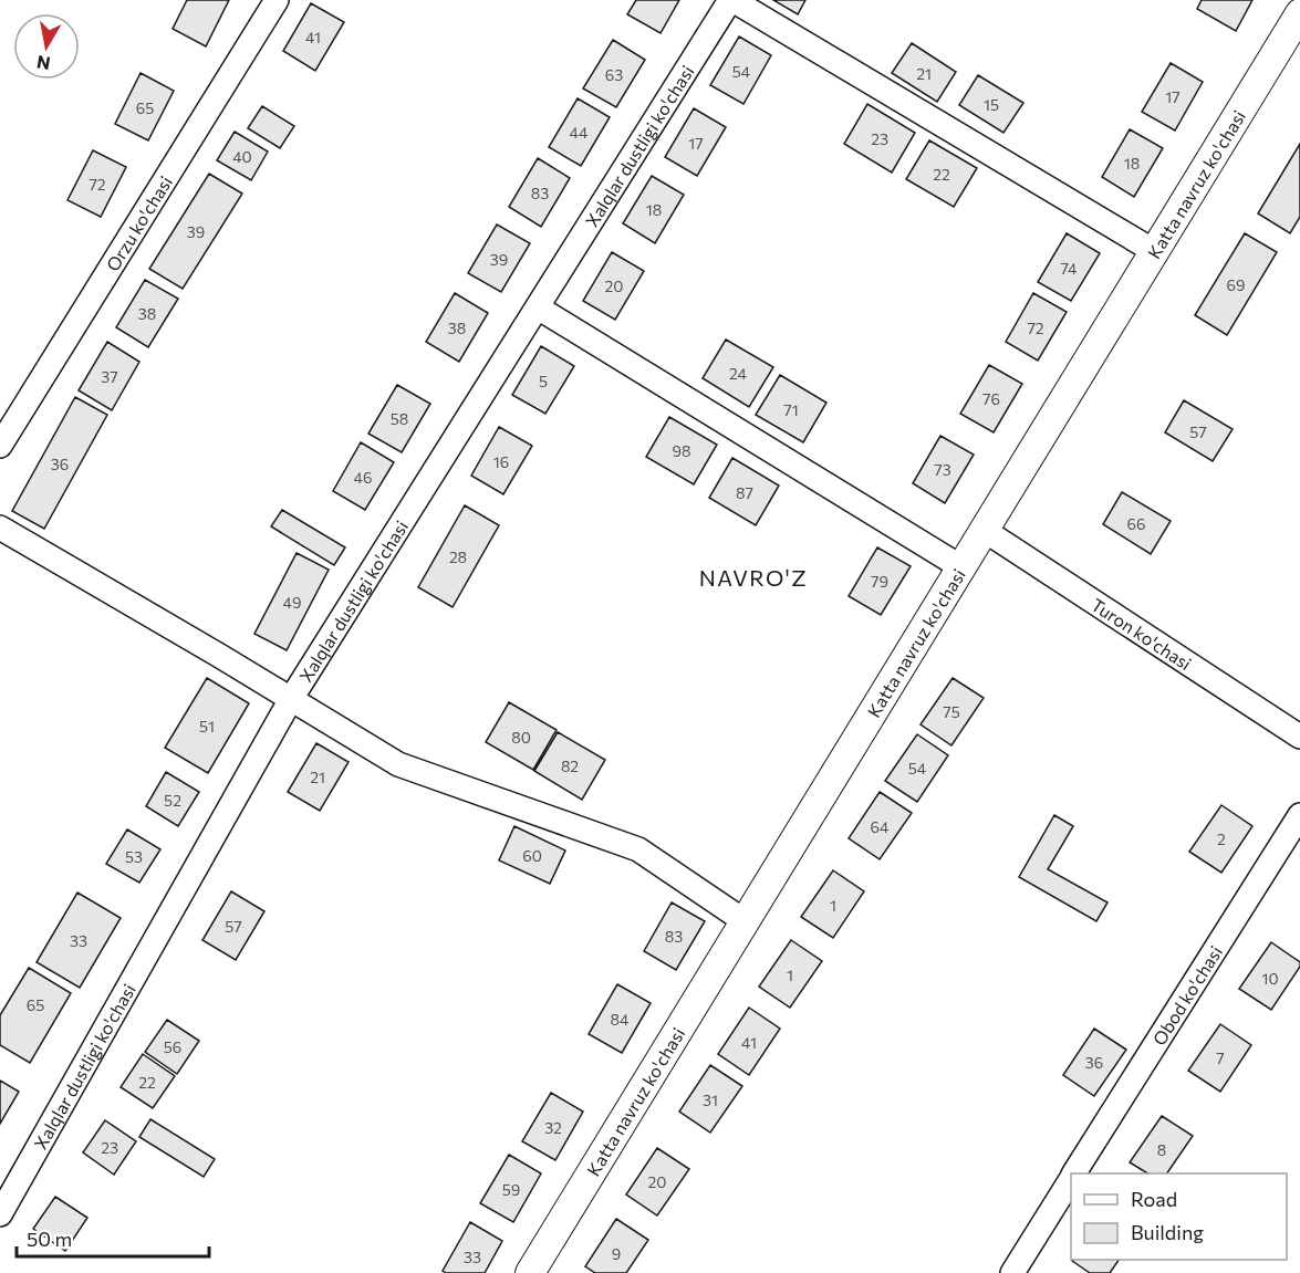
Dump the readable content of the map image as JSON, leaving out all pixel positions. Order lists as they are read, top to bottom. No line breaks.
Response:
{"streets":{"street":["Xalqlar dustligi ko'chasi","Katta navruz ko'chasi","Orzu ko'chasi","Turon ko'chasi","Obod ko'chasi"]},"crossings":[["Katta navruz ko'chasi","Turon ko'chasi"]],"districts":["NAVRO'Z"],"house_numbers":["41","54","21","63","17","15","65","44","23","17","40","18","22","72","83","18","39","39","74","69","20","38","38","72","24","37","5","76","71","58","57","98","16","36","73","46","87","66","28","79","49","75","51","80","82","54","21","52","64","2","60","53","1","57","83","33","1","10","65","84","41","56","7","36","22","31","32","23","8","20","59","9","33"],"legend":["Road","Building"],"scale_bar":"50 m","north":"bottom"}
